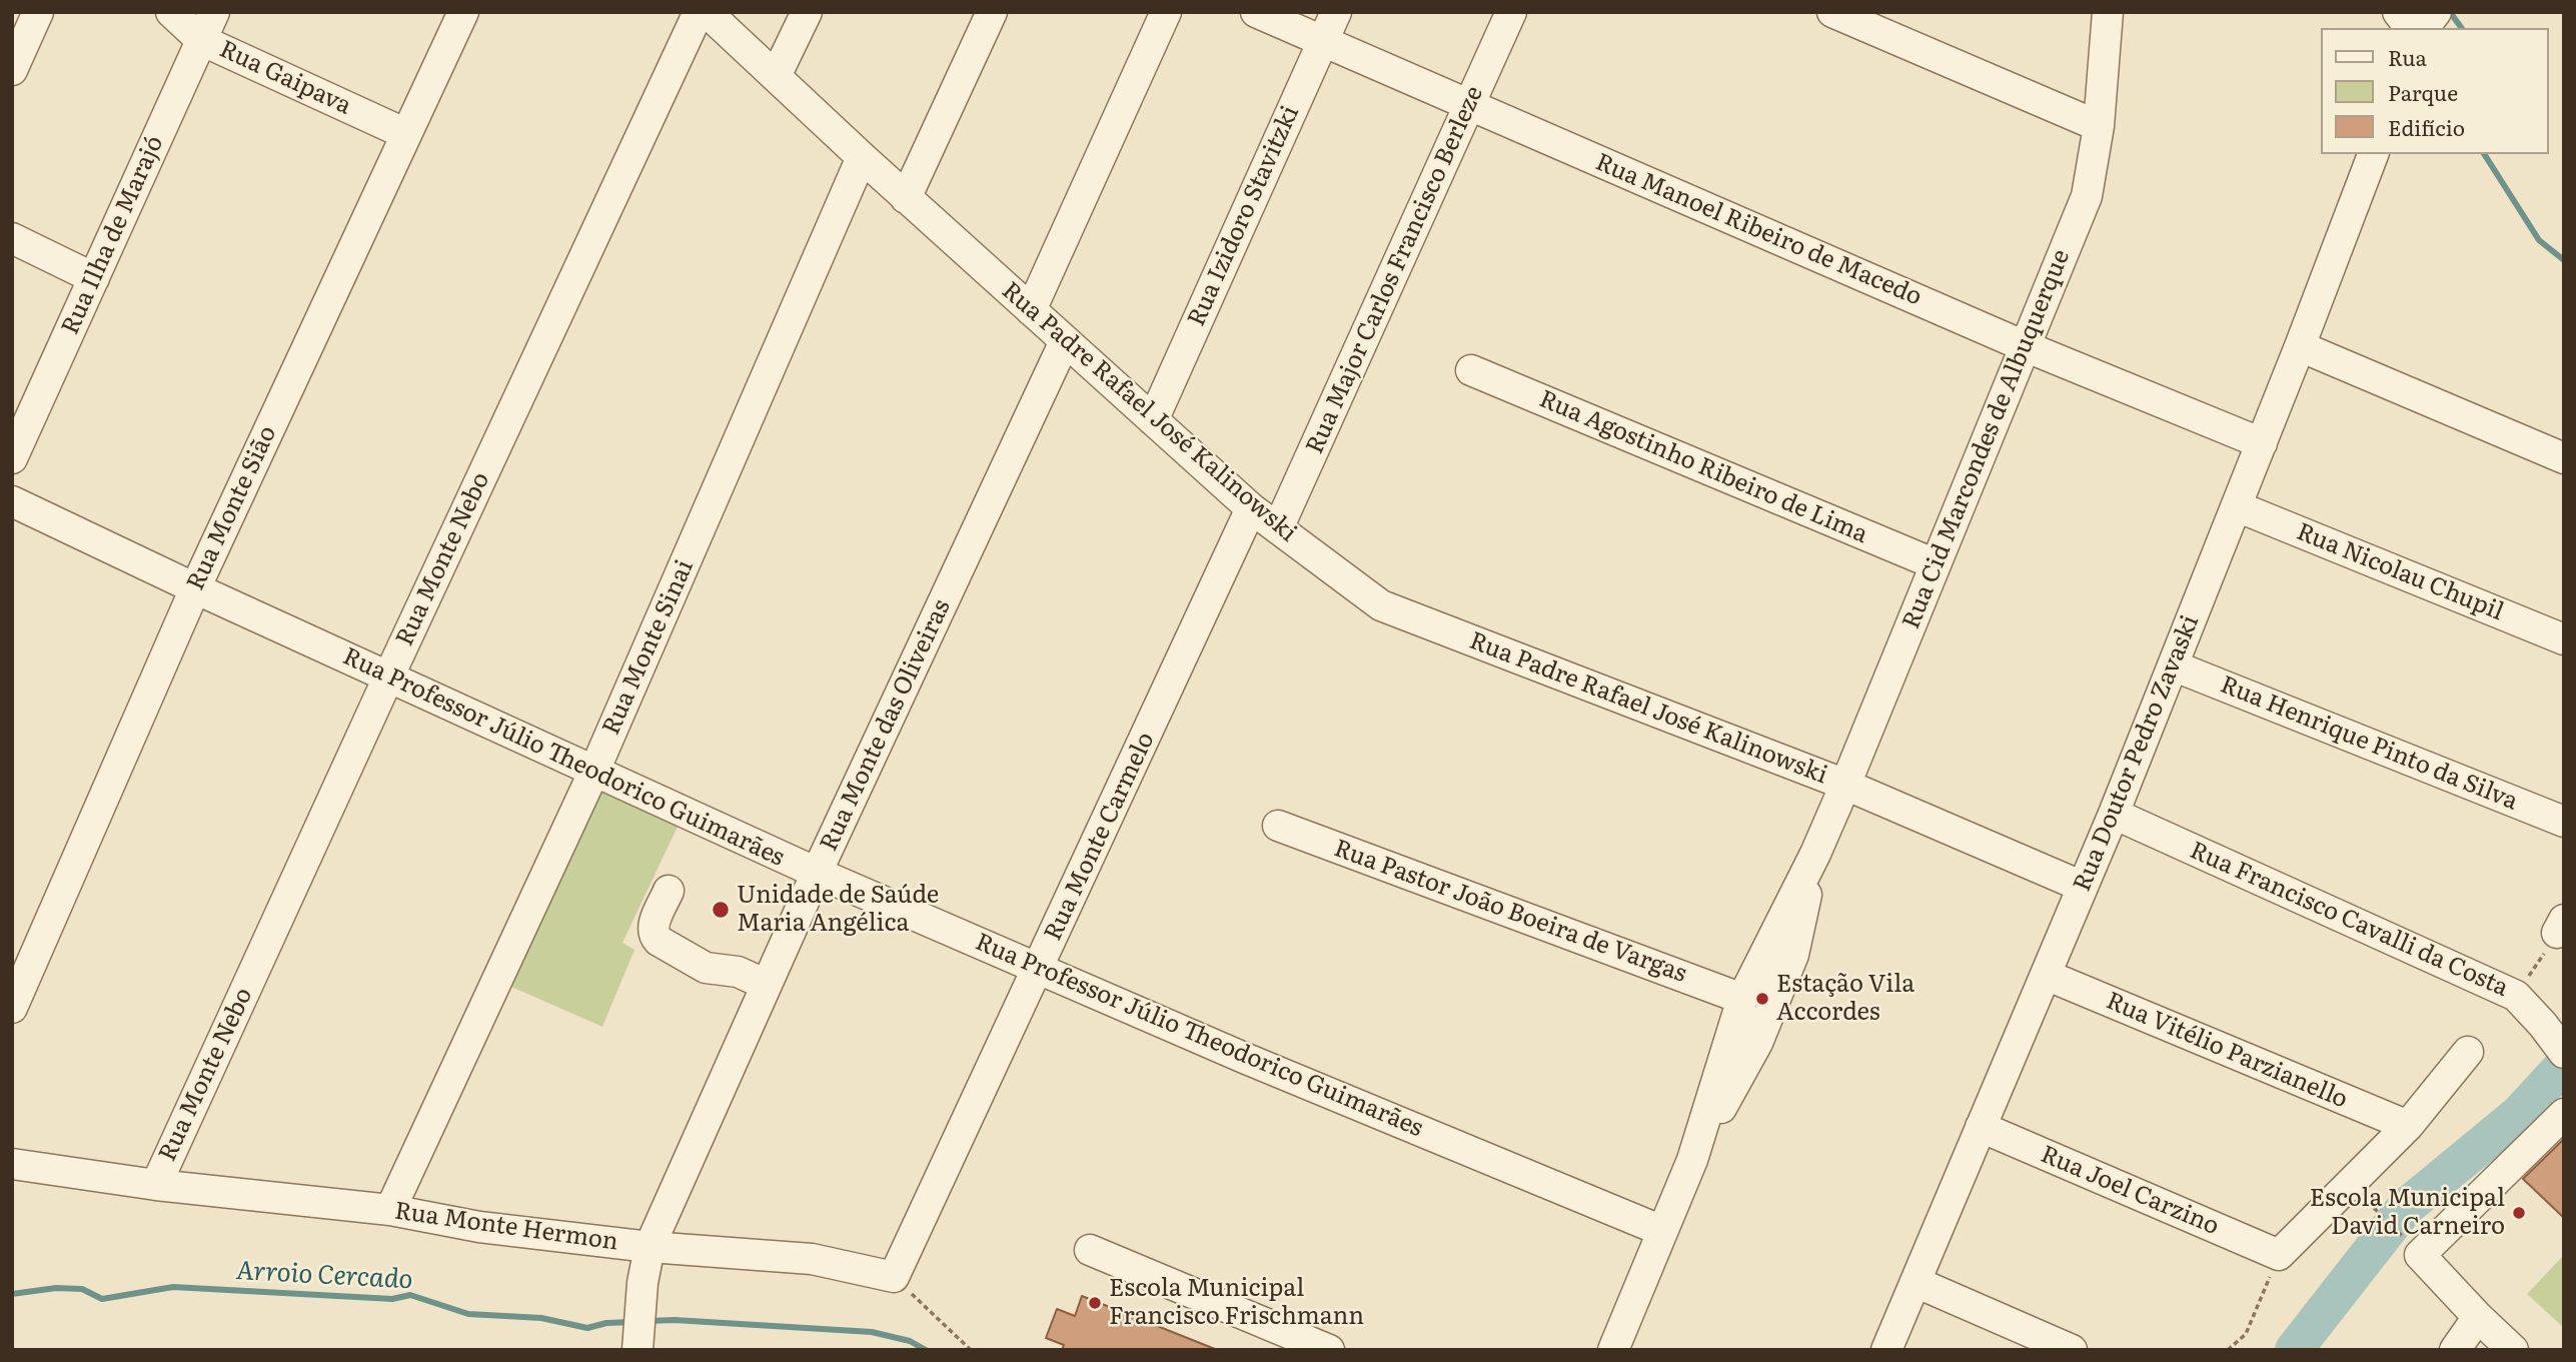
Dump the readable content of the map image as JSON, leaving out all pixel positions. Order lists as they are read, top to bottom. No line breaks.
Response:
{"streets":{"street":["Rua Gaipava","Rua Izidoro Stavitzki","Rua Manoel Ribeiro de Macedo","Rua Ilha de Marajó","Rua Major Carlos Francisco Berleze","Rua Padre Rafael José Kalinowski","Rua Cid Marcondes de Albuquerque","Rua Agostinho Ribeiro de Lima","Rua Monte Sião","Rua Monte Nebo","Rua Nicolau Chupil","Rua Monte Sinai","Rua Monte das Oliveiras","Rua Henrique Pinto da Silva","Rua Doutor Pedro Zavaski","Rua Professor Júlio Theodorico Guimarães","Rua Monte Carmelo","Rua Pastor João Boeira de Vargas","Rua Francisco Cavalli da Costa","Rua Vitélio Parzianello","Rua Joel Carzino","Rua Monte Hermon"]},"crossings":[["Rua Gaipava","Rua Ilha de Marajó"],["Rua Gaipava","Rua Monte Sião"],["Rua Izidoro Stavitzki","Rua Manoel Ribeiro de Macedo"],["Rua Izidoro Stavitzki","Rua Padre Rafael José Kalinowski"],["Rua Manoel Ribeiro de Macedo","Rua Major Carlos Francisco Berleze"],["Rua Manoel Ribeiro de Macedo","Rua Cid Marcondes de Albuquerque"],["Rua Manoel Ribeiro de Macedo","Rua Doutor Pedro Zavaski"],["Rua Major Carlos Francisco Berleze","Rua Padre Rafael José Kalinowski"],["Rua Padre Rafael José Kalinowski","Rua Cid Marcondes de Albuquerque"],["Rua Padre Rafael José Kalinowski","Rua Monte Sinai"],["Rua Padre Rafael José Kalinowski","Rua Monte das Oliveiras"],["Rua Padre Rafael José Kalinowski","Rua Doutor Pedro Zavaski"],["Rua Padre Rafael José Kalinowski","Rua Monte Carmelo"],["Rua Cid Marcondes de Albuquerque","Rua Agostinho Ribeiro de Lima"],["Rua Cid Marcondes de Albuquerque","Rua Professor Júlio Theodorico Guimarães"],["Rua Cid Marcondes de Albuquerque","Rua Pastor João Boeira de Vargas"],["Rua Monte Sião","Rua Professor Júlio Theodorico Guimarães"],["Rua Monte Nebo","Rua Professor Júlio Theodorico Guimarães"],["Rua Monte Nebo","Rua Monte Hermon"],["Rua Nicolau Chupil","Rua Doutor Pedro Zavaski"],["Rua Monte Sinai","Rua Professor Júlio Theodorico Guimarães"],["Rua Monte Sinai","Rua Monte Hermon"],["Rua Monte das Oliveiras","Rua Professor Júlio Theodorico Guimarães"],["Rua Monte das Oliveiras","Rua Monte Hermon"],["Rua Henrique Pinto da Silva","Rua Doutor Pedro Zavaski"],["Rua Doutor Pedro Zavaski","Rua Francisco Cavalli da Costa"],["Rua Doutor Pedro Zavaski","Rua Vitélio Parzianello"],["Rua Doutor Pedro Zavaski","Rua Joel Carzino"],["Rua Professor Júlio Theodorico Guimarães","Rua Monte Carmelo"],["Rua Monte Carmelo","Rua Monte Hermon"]],"water":["Arroio Cercado"],"places":["Unidade de Saúde Maria Angélica","Estação Vila Accordes","Escola Municipal David Carneiro","Escola Municipal Francisco Frischmann"],"legend":["Rua","Parque","Edifício"]}
